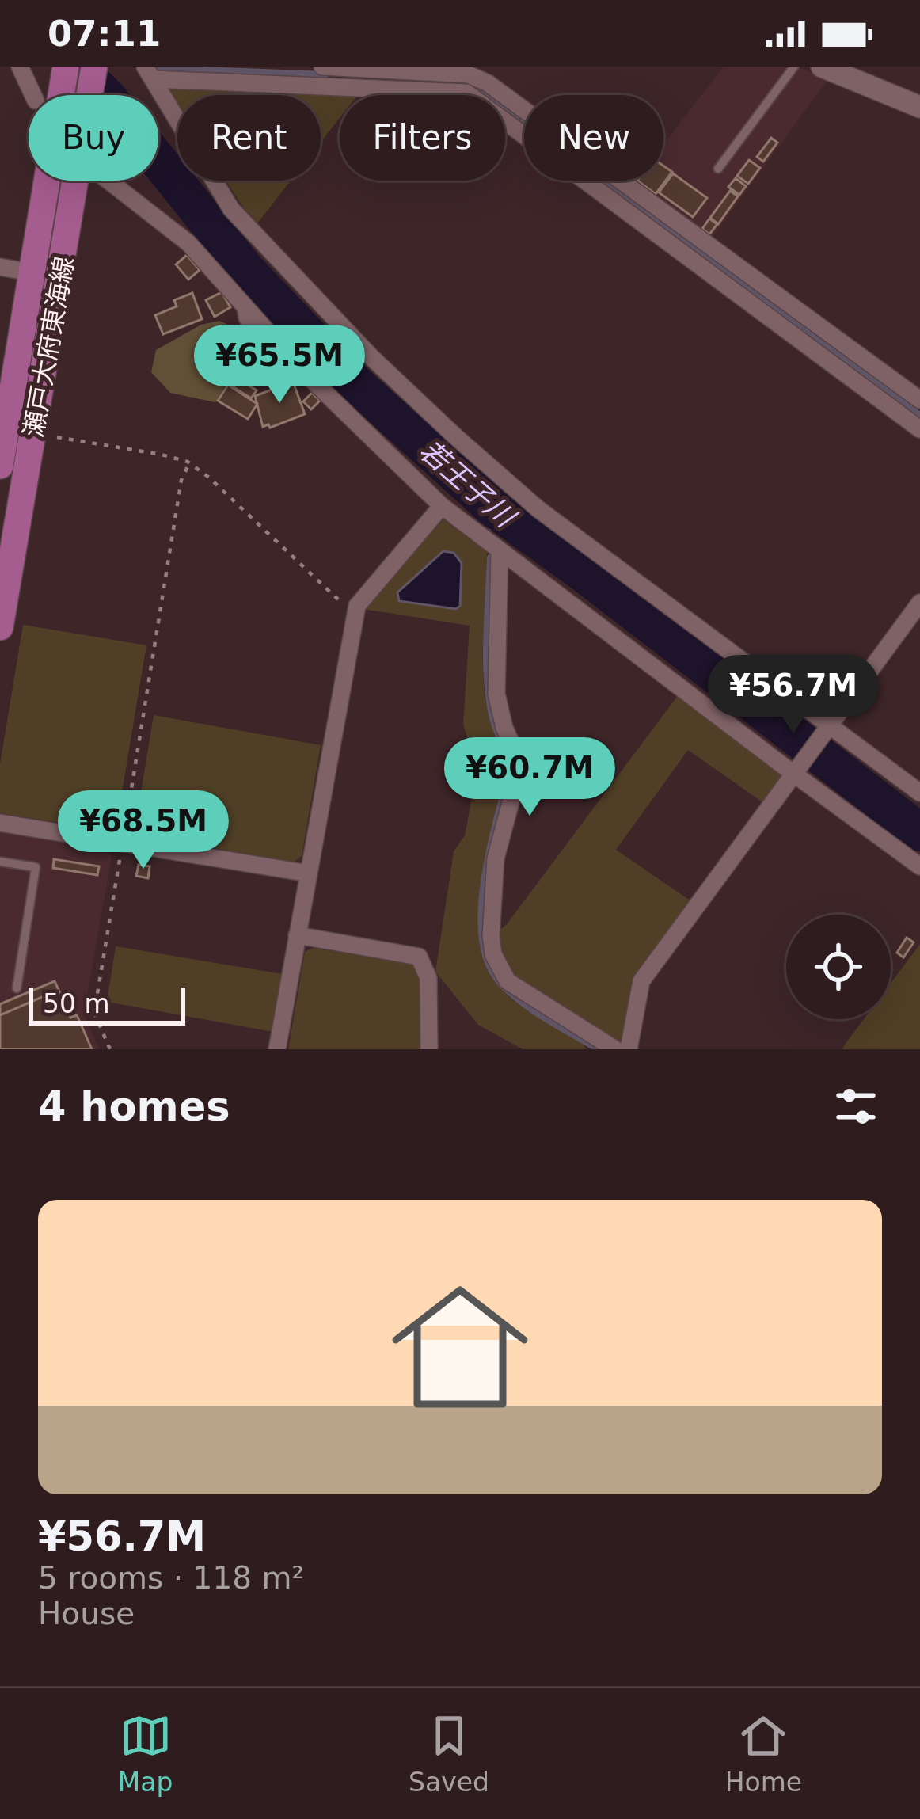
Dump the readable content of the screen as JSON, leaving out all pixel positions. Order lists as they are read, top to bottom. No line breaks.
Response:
{"streets":{"main road":["瀬戸大府東海線"]},"water":["若王子川"],"scale_bar":"50 m","page":{"status":"07:11","chip":["Buy","Rent","Filters","New"],"price":["¥65.5M","¥56.7M","¥60.7M","¥68.5M"],"scale":"50 m","heading":"4 homes","list":[{"name":"¥56.7M","note":"5 rooms · 118 m² · House"}],"tabs":["Map","Saved","Home"]}}
